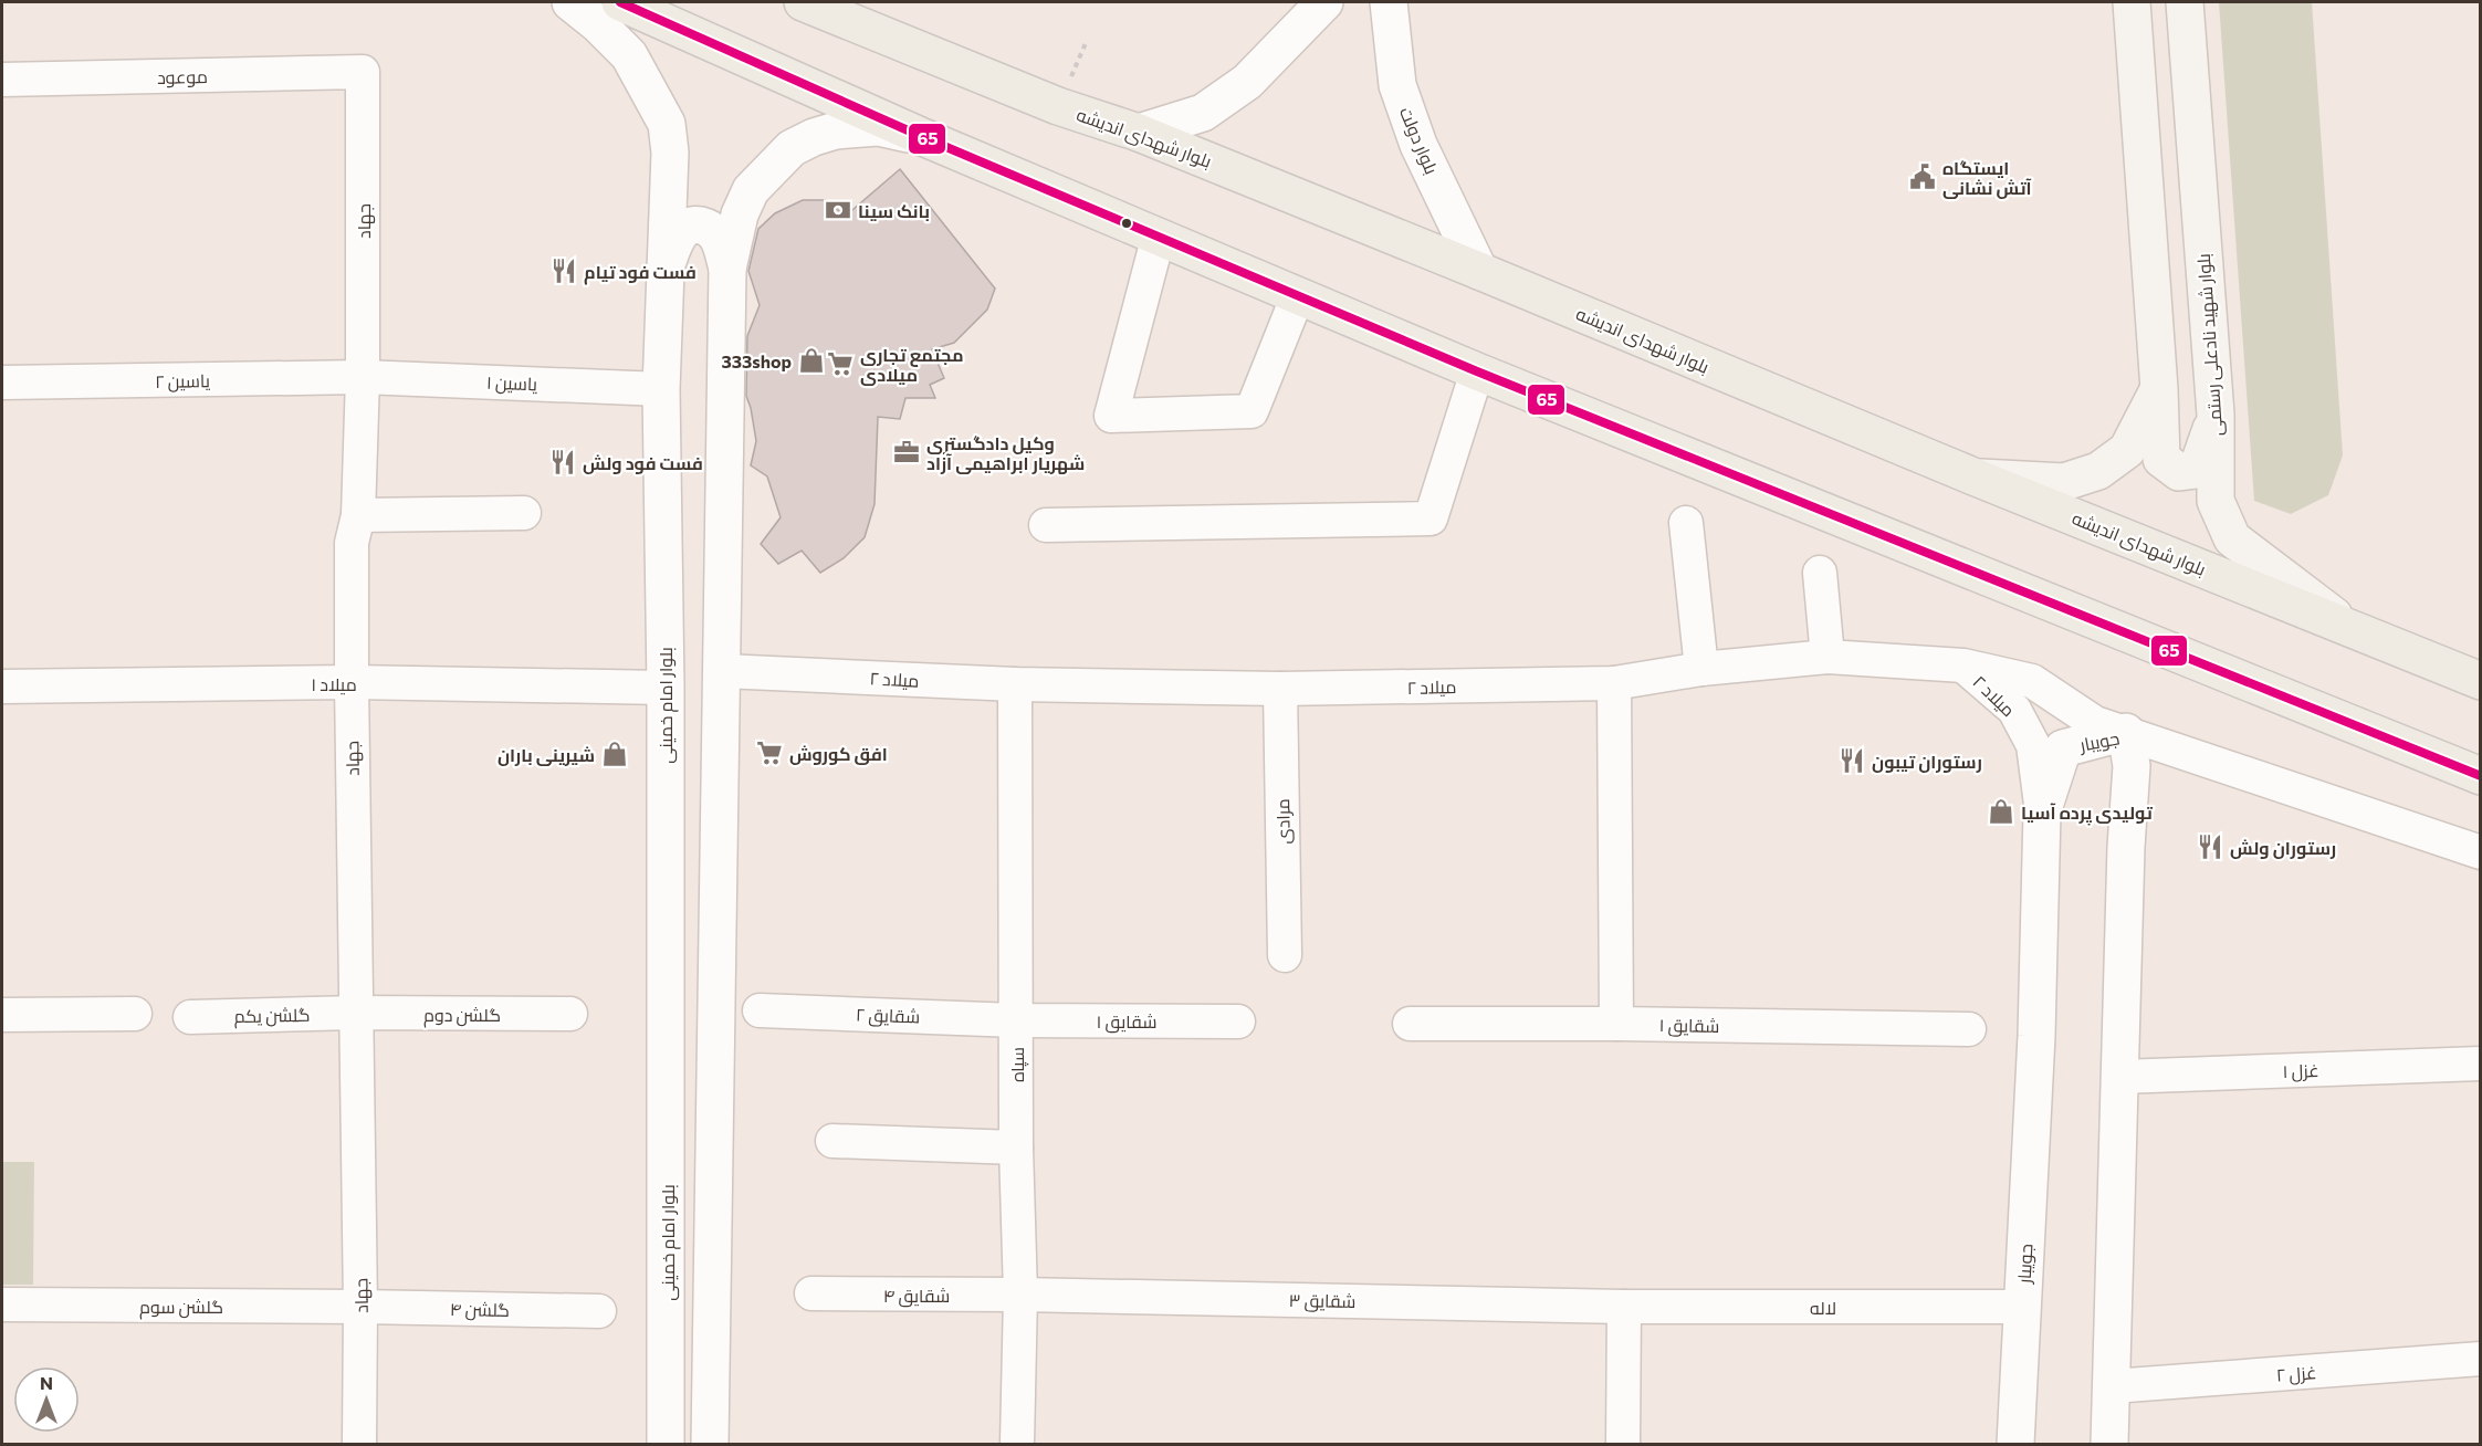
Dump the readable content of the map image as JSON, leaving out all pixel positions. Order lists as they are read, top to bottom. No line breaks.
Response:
{"streets":{"main road":["بلوار شهدای اندیشه","بلوار شهید نادعلی رستمی"],"street":["موعود","بلوار دولت","جهاد","یاسین ۲","یاسین ۱","میلاد ۲","میلاد ۱","بلوار امام خمینی","جویبار","مرادی","گلشن دوم","گلشن یکم","شقایق ۲","شقایق ۱","سپاه","غزل ۱","شقایق ۴","شقایق ۳","گلشن سوم","لاله","گلشن ۴","غزل ۲"]},"crossings":[["موعود","جهاد"],["بلوار شهدای اندیشه","بلوار دولت"],["بلوار شهدای اندیشه","بلوار شهید نادعلی رستمی"],["جهاد","یاسین ۲"],["جهاد","یاسین ۱"],["جهاد","میلاد ۱"],["جهاد","گلشن دوم"],["جهاد","گلشن یکم"],["جهاد","گلشن سوم"],["جهاد","گلشن ۴"],["یاسین ۲","یاسین ۱"],["یاسین ۱","بلوار امام خمینی"],["میلاد ۲","جویبار"],["میلاد ۲","مرادی"],["میلاد ۲","سپاه"],["میلاد ۱","بلوار امام خمینی"],["جویبار","غزل ۱"],["جویبار","لاله"],["جویبار","غزل ۲"],["گلشن دوم","گلشن یکم"],["شقایق ۲","شقایق ۱"],["شقایق ۲","سپاه"],["شقایق ۱","سپاه"],["سپاه","شقایق ۴"],["سپاه","شقایق ۳"],["شقایق ۴","شقایق ۳"],["شقایق ۳","لاله"],["گلشن سوم","گلشن ۴"]],"places":{"public building":["ایستگاه آتش نشانی"],"bank":["بانک سینا"],"restaurant":["فست فود تیام","فست فود ولش","رستوران تیبون","رستوران ولش"],"shop":["333shop","شیرینی باران","تولیدی پرده آسیا"],"supermarket":["مجتمع تجاری میلادی","افق کوروش"],"office":["وکیل دادگستری شهریار ابراهیمی آزاد"]},"lines":["transit line 65"],"north":"top"}
